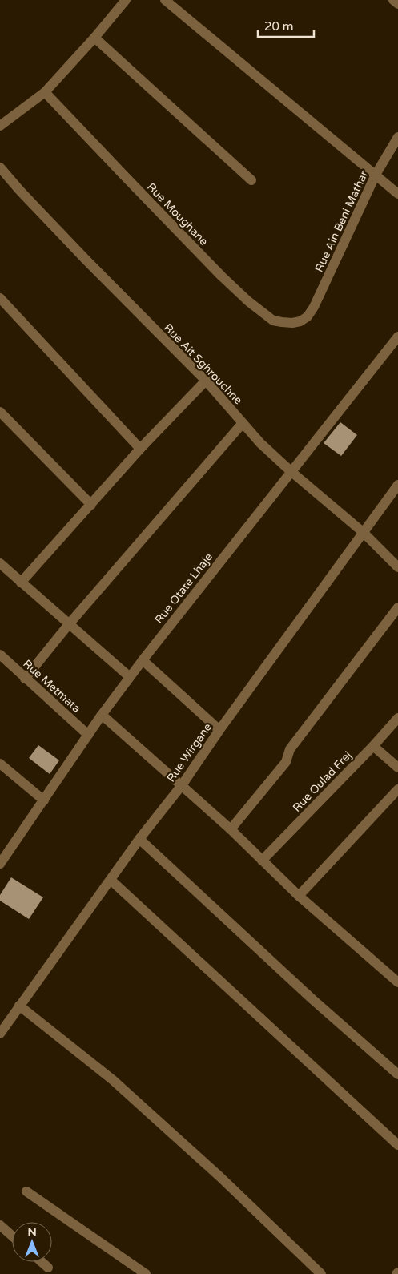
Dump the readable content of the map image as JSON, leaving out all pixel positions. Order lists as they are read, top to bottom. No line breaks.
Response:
{"streets":{"street":["Rue Moughane","Rue Ain Beni Mathar","Rue Ait Sghrouchne","Rue Otate Lhaje","Rue Metmata","Rue Wirgane","Rue Oulad Frej"]},"crossings":[["Rue Moughane","Rue Ain Beni Mathar"],["Rue Ait Sghrouchne","Rue Otate Lhaje"],["Rue Ait Sghrouchne","Rue Wirgane"],["Rue Otate Lhaje","Rue Metmata"]],"scale_bar":"20 m","north":"top"}
